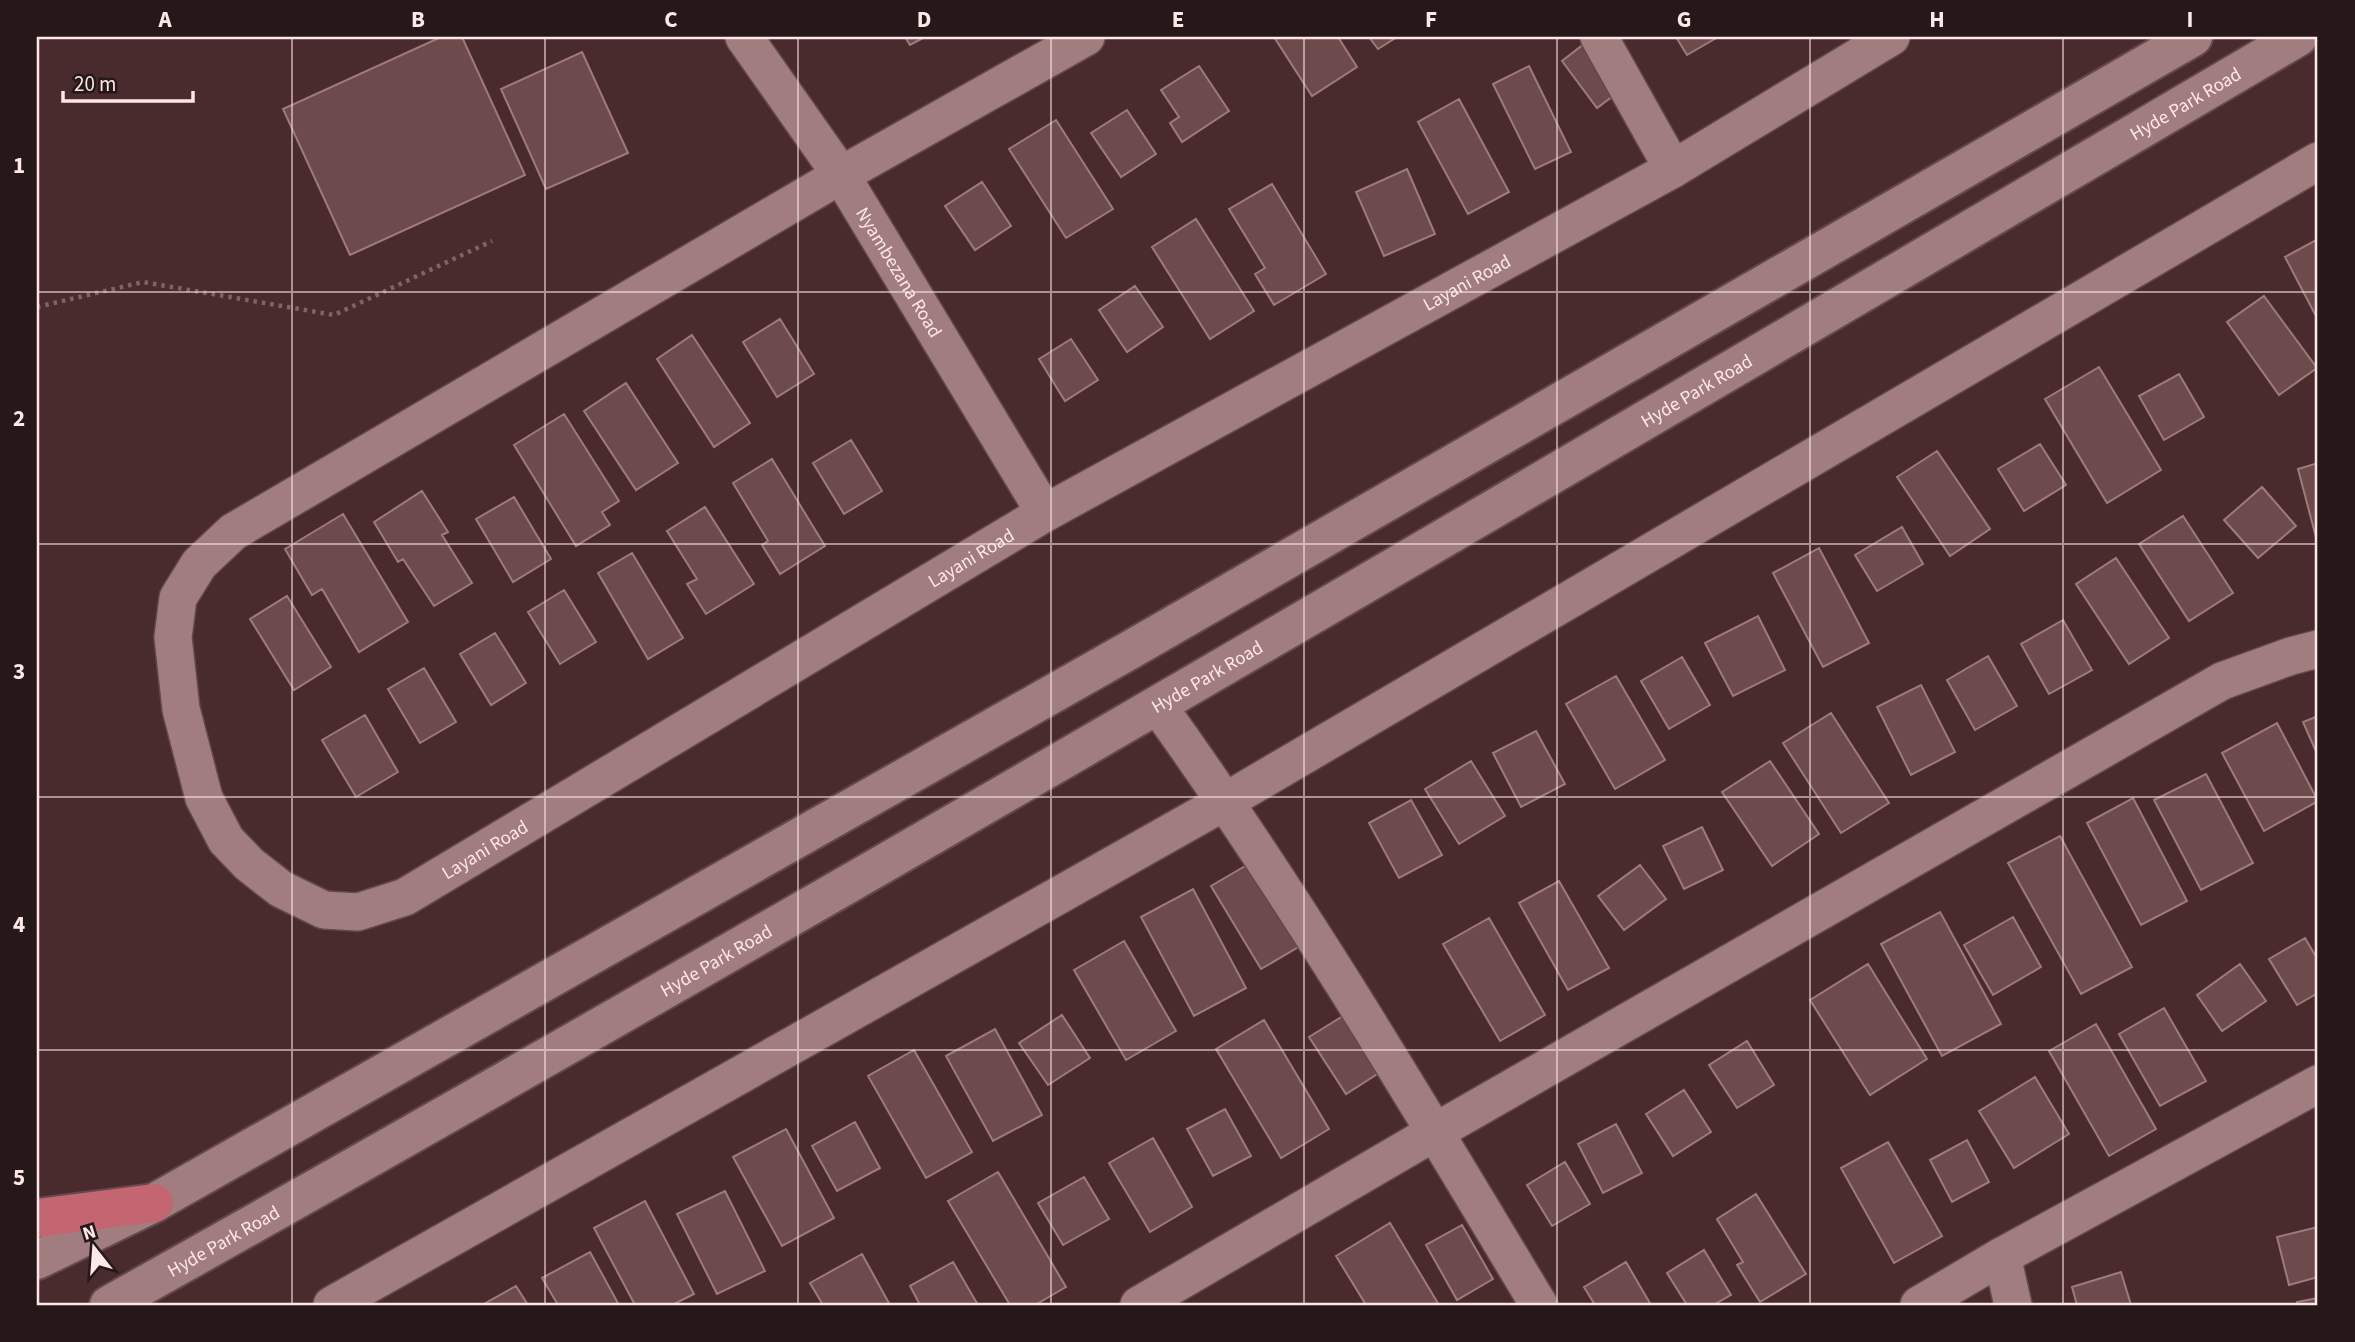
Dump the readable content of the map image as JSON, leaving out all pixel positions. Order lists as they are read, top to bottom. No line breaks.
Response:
{"streets":{"street":["Hyde Park Road","Nyambezana Road","Layani Road"]},"crossings":[["Nyambezana Road","Layani Road"]],"scale_bar":"20 m","north":"top","grid":{"columns":["A","B","C","D","E","F","G","H","I"],"rows":["1","2","3","4","5"]}}
